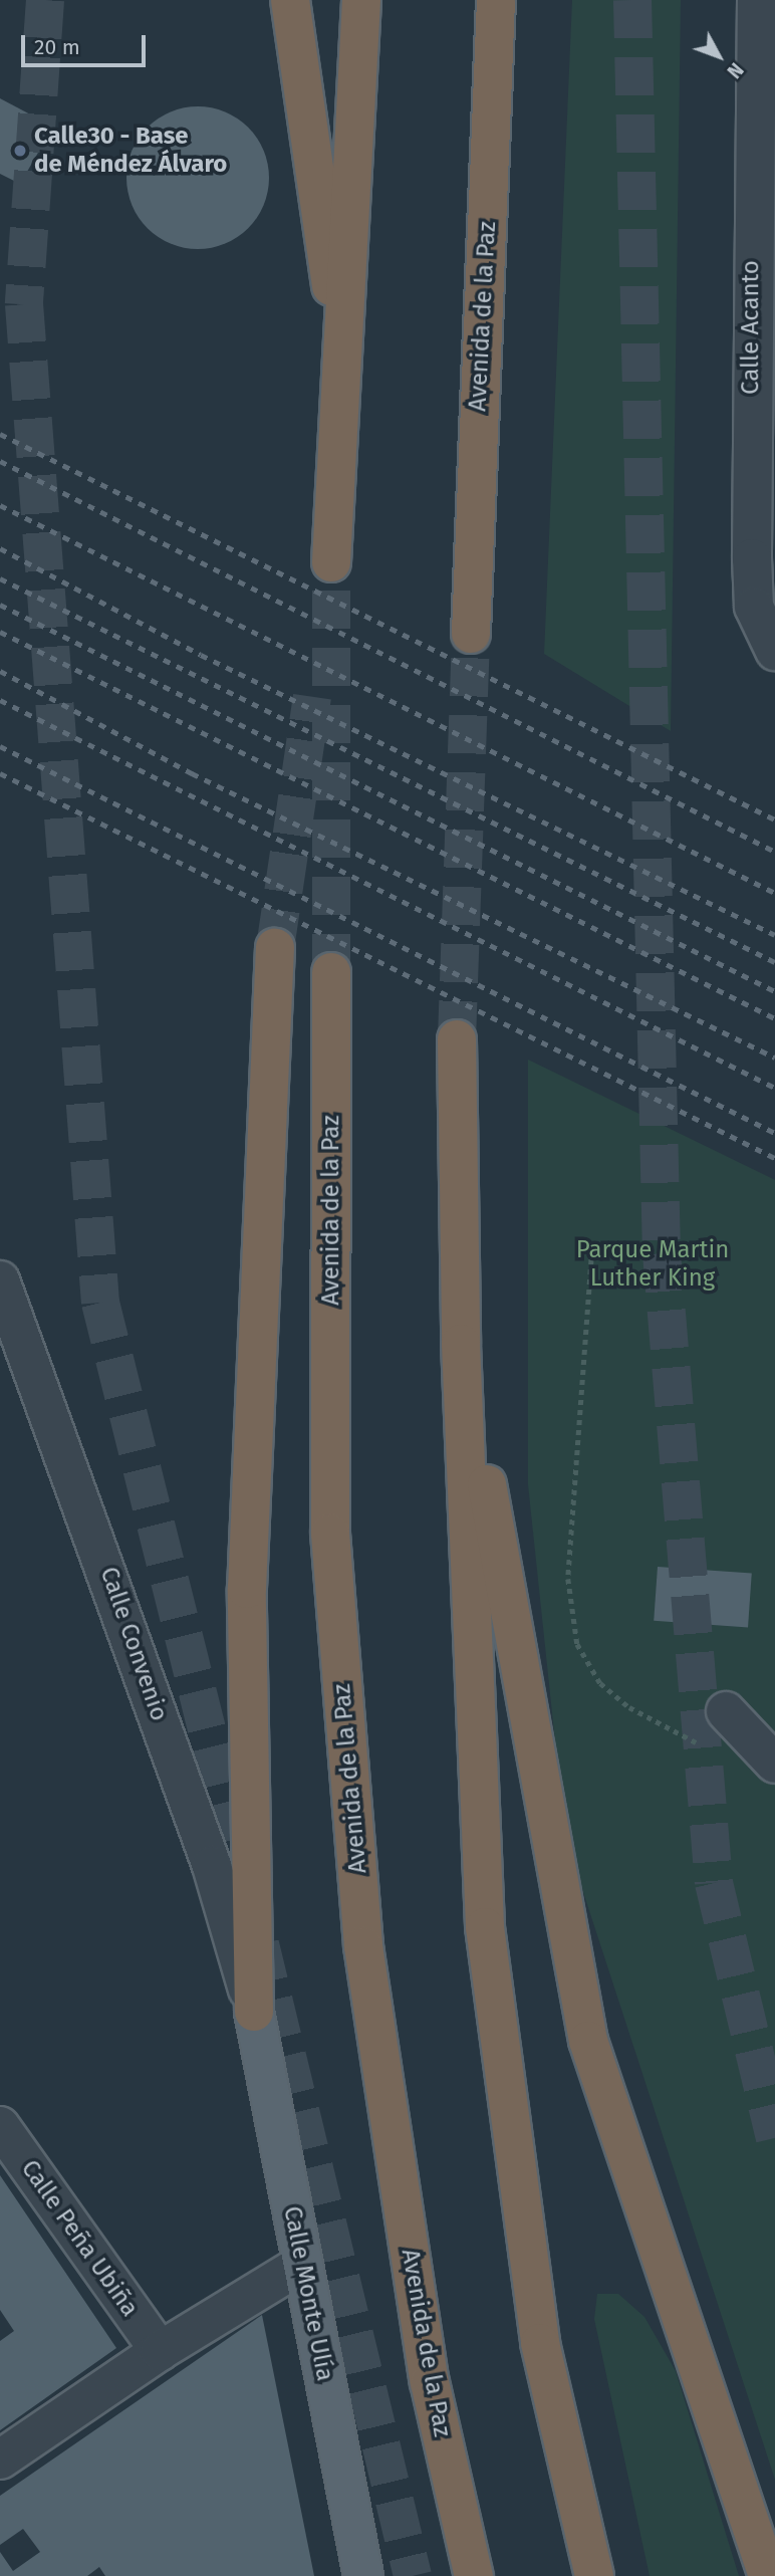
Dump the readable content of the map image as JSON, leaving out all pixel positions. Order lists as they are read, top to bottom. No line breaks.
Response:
{"streets":{"highway":["Avenida de la Paz"],"main road":["Calle Monte Ulía"],"street":["Calle Acanto","Calle Convenio","Calle Peña Ubiña"]},"crossings":[["Calle Convenio","Calle Monte Ulía"]],"parks":["Parque Martin Luther King"],"places":["Calle30 - Base de Méndez Álvaro"],"scale_bar":"20 m","north":"bottom right"}
